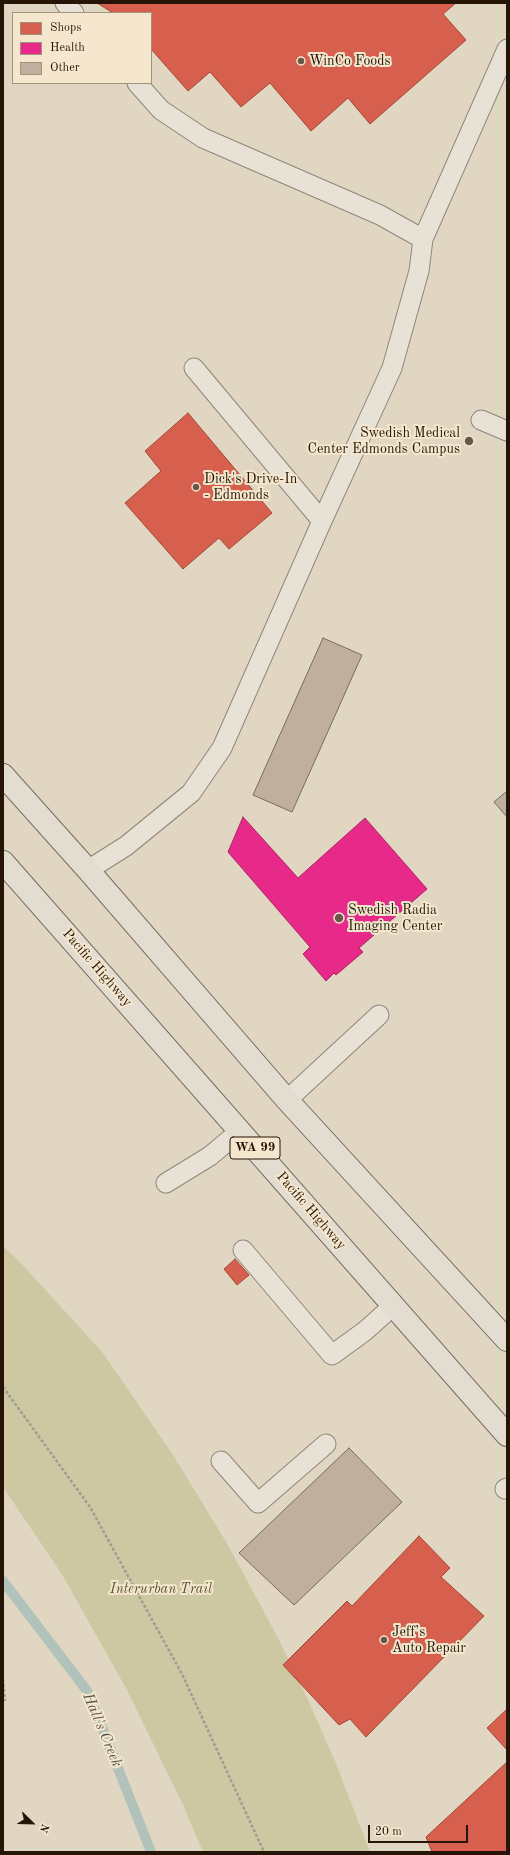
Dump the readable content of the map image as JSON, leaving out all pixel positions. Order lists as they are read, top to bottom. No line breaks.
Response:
{"streets":{"highway":["Pacific Highway","WA 99"]},"water":["Hall's Creek"],"parks":["Interurban Trail"],"places":["WinCo Foods","Swedish Medical Center Edmonds Campus","Dick's Drive-In - Edmonds","Swedish Radia Imaging Center","Jeff’s Auto Repair"],"legend":["Shops","Health","Other"],"scale_bar":"20 m","north":"bottom right"}
